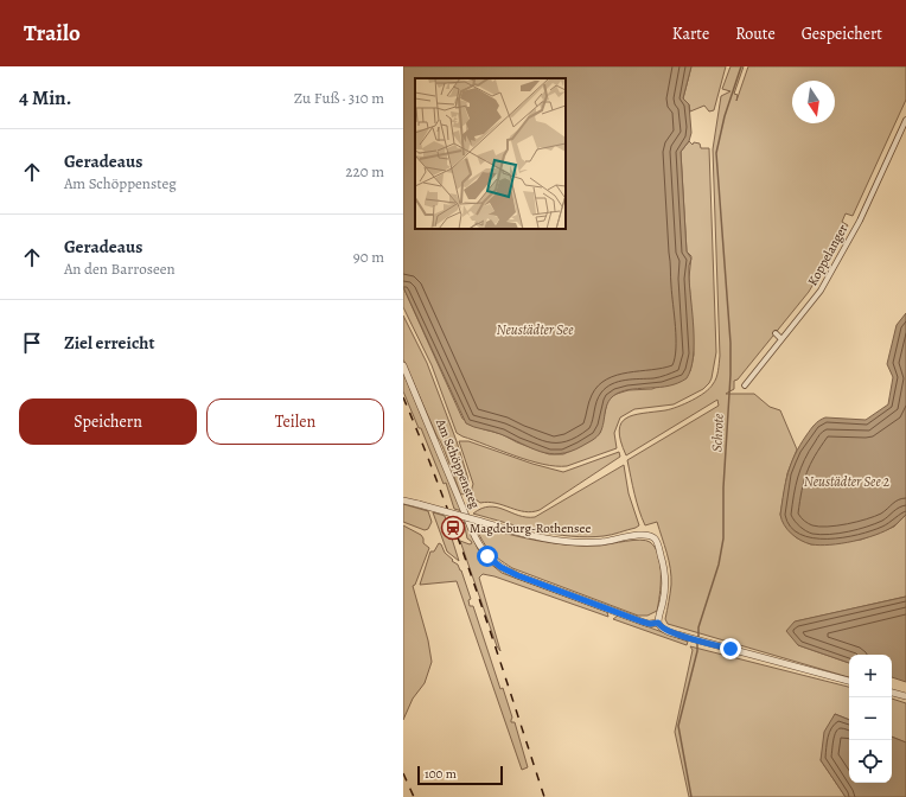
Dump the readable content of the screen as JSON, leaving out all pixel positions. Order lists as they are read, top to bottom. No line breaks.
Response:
{"streets":{"street":["Koppelanger","Am Schöppensteg"]},"water":["Neustädter See","Schrote","Neustädter See 2"],"places":{"station":["Magdeburg-Rothensee"]},"scale_bar":"100 m","north":"bottom","page":{"header":"Trailo","nav":["Karte","Route","Gespeichert"],"heading":["4 Min.","Zu Fuß · 310 m"],"list":[["Geradeaus","Am Schöppensteg","220 m"],["Geradeaus","An den Barroseen","90 m"],"Ziel erreicht"],"buttons":["Speichern","Teilen"],"map_buttons":["+","−"],"scale":"100 m"}}
